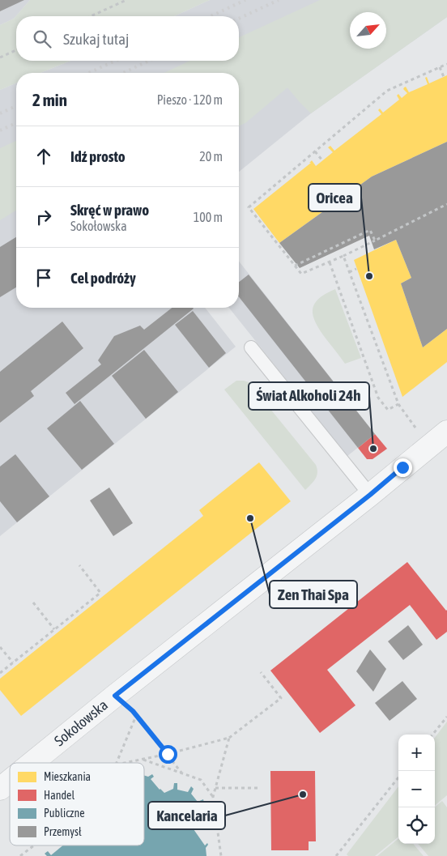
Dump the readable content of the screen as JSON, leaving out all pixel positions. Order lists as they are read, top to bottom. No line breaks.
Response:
{"streets":{"street":["Sokołowska"]},"places":["Oricea","Świat Alkoholi 24h","Zen Thai Spa","Kancelaria"],"legend":["Mieszkania","Handel","Publiczne","Przemysł"],"north":"top right","page":{"search":"Szukaj tutaj","heading":["2 min","Pieszo · 120 m"],"list":[["Idź prosto","20 m"],["Skręć w prawo","Sokołowska","100 m"],"Cel podróży"],"map_buttons":["+","−"]}}
